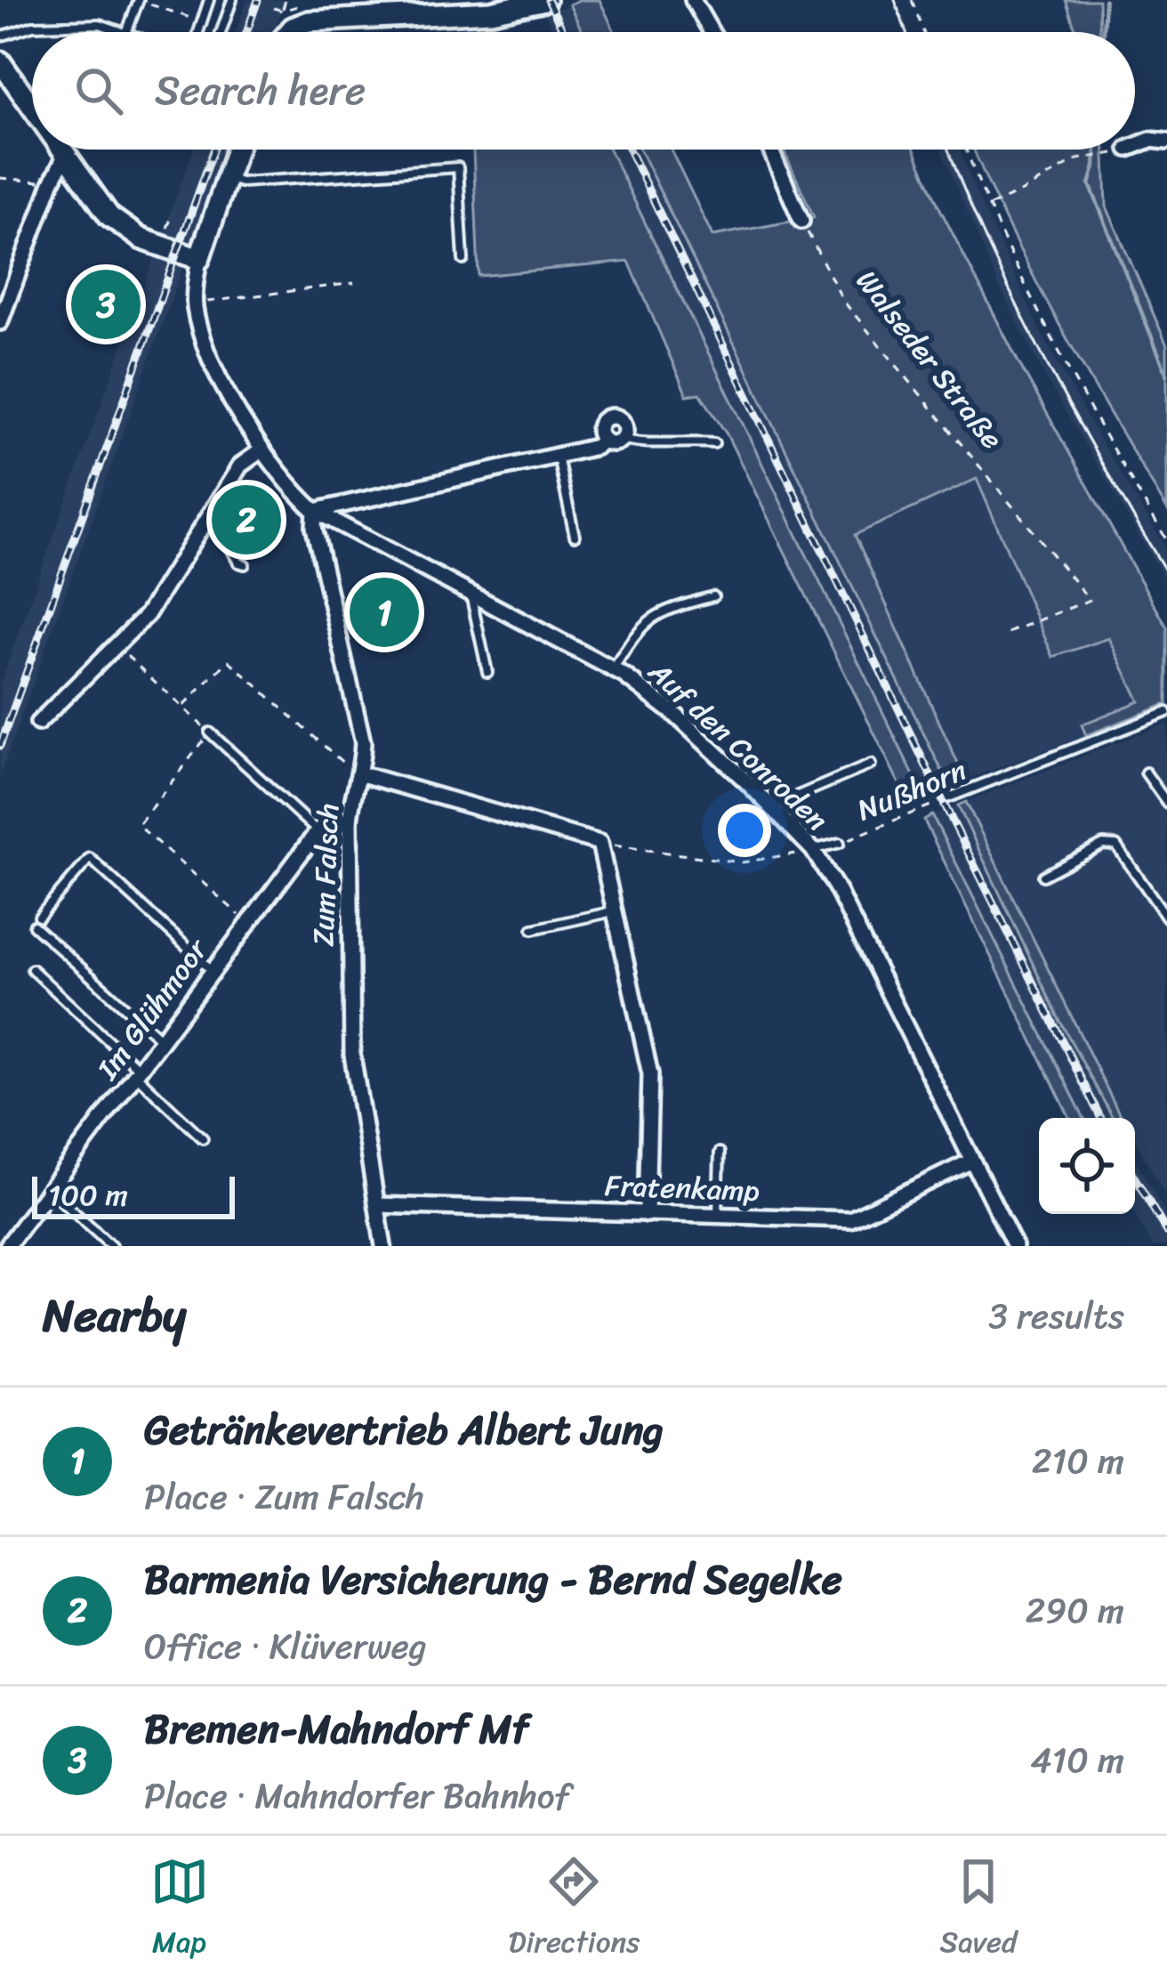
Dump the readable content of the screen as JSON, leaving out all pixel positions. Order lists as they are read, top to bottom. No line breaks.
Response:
{"streets":{"street":["Auf den Conroden","Zum Falsch","Im Glühmoor","Fratenkamp"],"lane":["Nußhorn"],"path":["Walseder Straße"]},"crossings":[["Auf den Conroden","Nußhorn"],["Auf den Conroden","Zum Falsch"],["Auf den Conroden","Fratenkamp"],["Zum Falsch","Fratenkamp"]],"scale_bar":"100 m","page":{"search":"Search here","pins":["3","2","1"],"scale":"100 m","heading":["Nearby","3 results"],"list":[{"mark":"1","name":"Getränkevertrieb Albert Jung","note":"Place · Zum Falsch","value":"210 m"},{"mark":"2","name":"Barmenia Versicherung - Bernd Segelke","note":"Office · Klüverweg","value":"290 m"},{"mark":"3","name":"Bremen-Mahndorf Mf","note":"Place · Mahndorfer Bahnhof","value":"410 m"}],"nav":["Map","Directions","Saved"]}}
